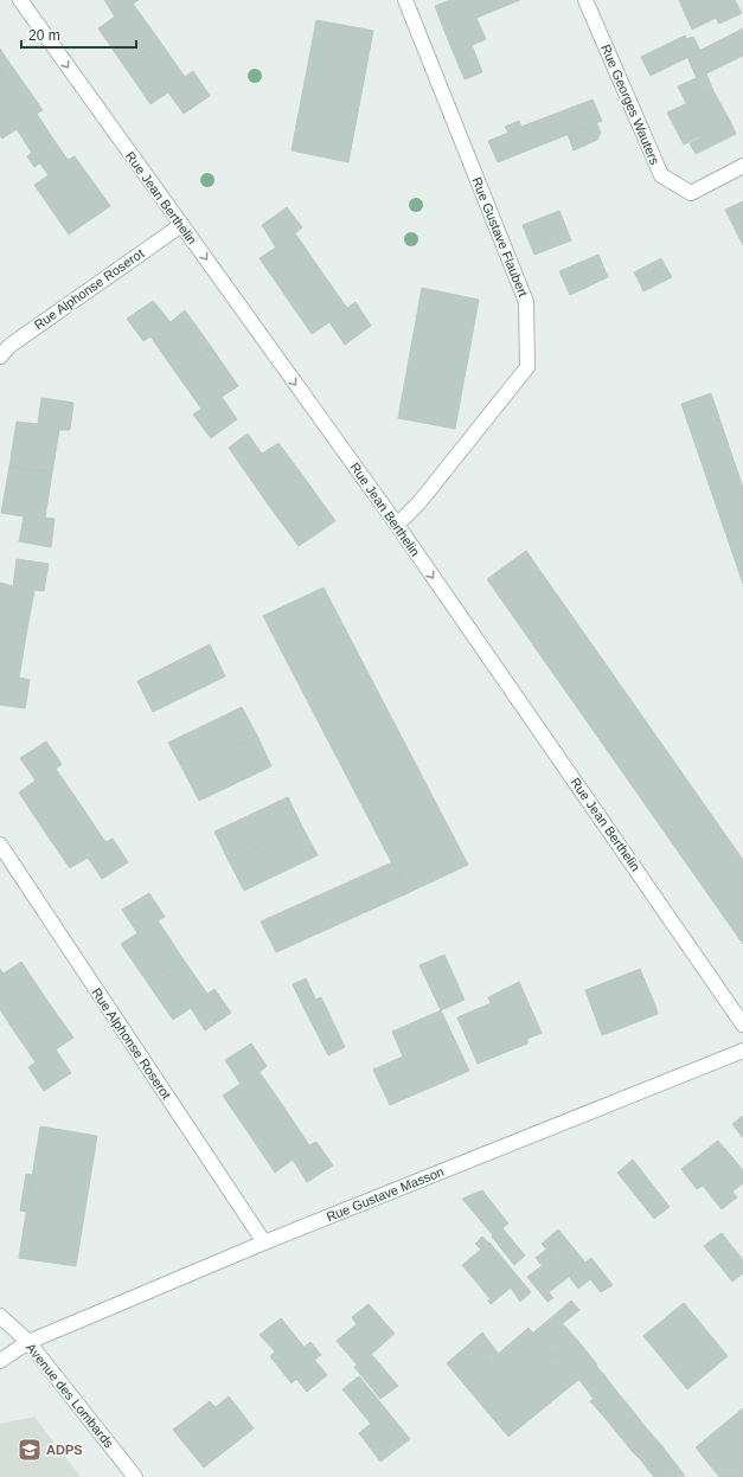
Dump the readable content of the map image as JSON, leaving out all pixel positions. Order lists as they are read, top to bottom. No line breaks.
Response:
{"streets":{"street":["Rue Georges Wauters","Rue Jean Berthelin","Rue Gustave Flaubert","Rue Alphonse Roserot","Rue Gustave Masson","Avenue des Lombards"]},"crossings":[["Rue Jean Berthelin","Rue Gustave Flaubert"],["Rue Jean Berthelin","Rue Alphonse Roserot"],["Rue Alphonse Roserot","Rue Gustave Masson"],["Rue Gustave Masson","Avenue des Lombards"]],"one_way":["Rue Jean Berthelin"],"places":{"school or university":["ADPS"]},"scale_bar":"20 m"}
